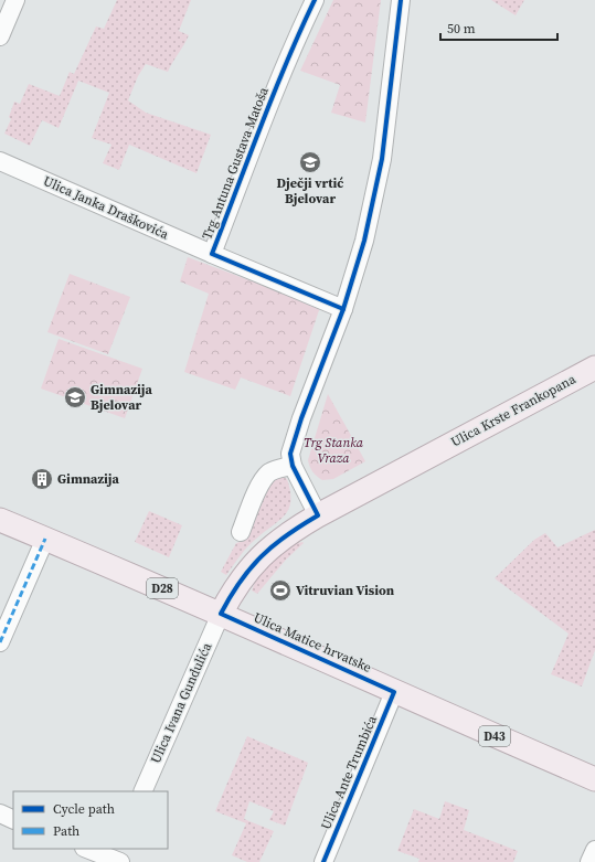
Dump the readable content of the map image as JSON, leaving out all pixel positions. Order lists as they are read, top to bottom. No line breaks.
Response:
{"streets":{"main road":["Ulica Krste Frankopana","D28","Ulica Matice hrvatske","D43"],"street":["Trg Antuna Gustava Matoša","Ulica Janka Draškovića","Ulica Ivana Gundulića","Ulica Ante Trumbića"]},"crossings":[["Trg Antuna Gustava Matoša","Ulica Janka Draškovića"],["Ulica Matice hrvatske","Ulica Ivana Gundulića"],["Ulica Matice hrvatske","Ulica Ante Trumbića"]],"parks":["Trg Stanka Vraza"],"places":{"school or university":["Dječji vrtić Bjelovar","Gimnazija Bjelovar"],"building":["Gimnazija"],"sports":["Vitruvian Vision"]},"legend":["Cycle path","Path"],"scale_bar":"50 m"}
